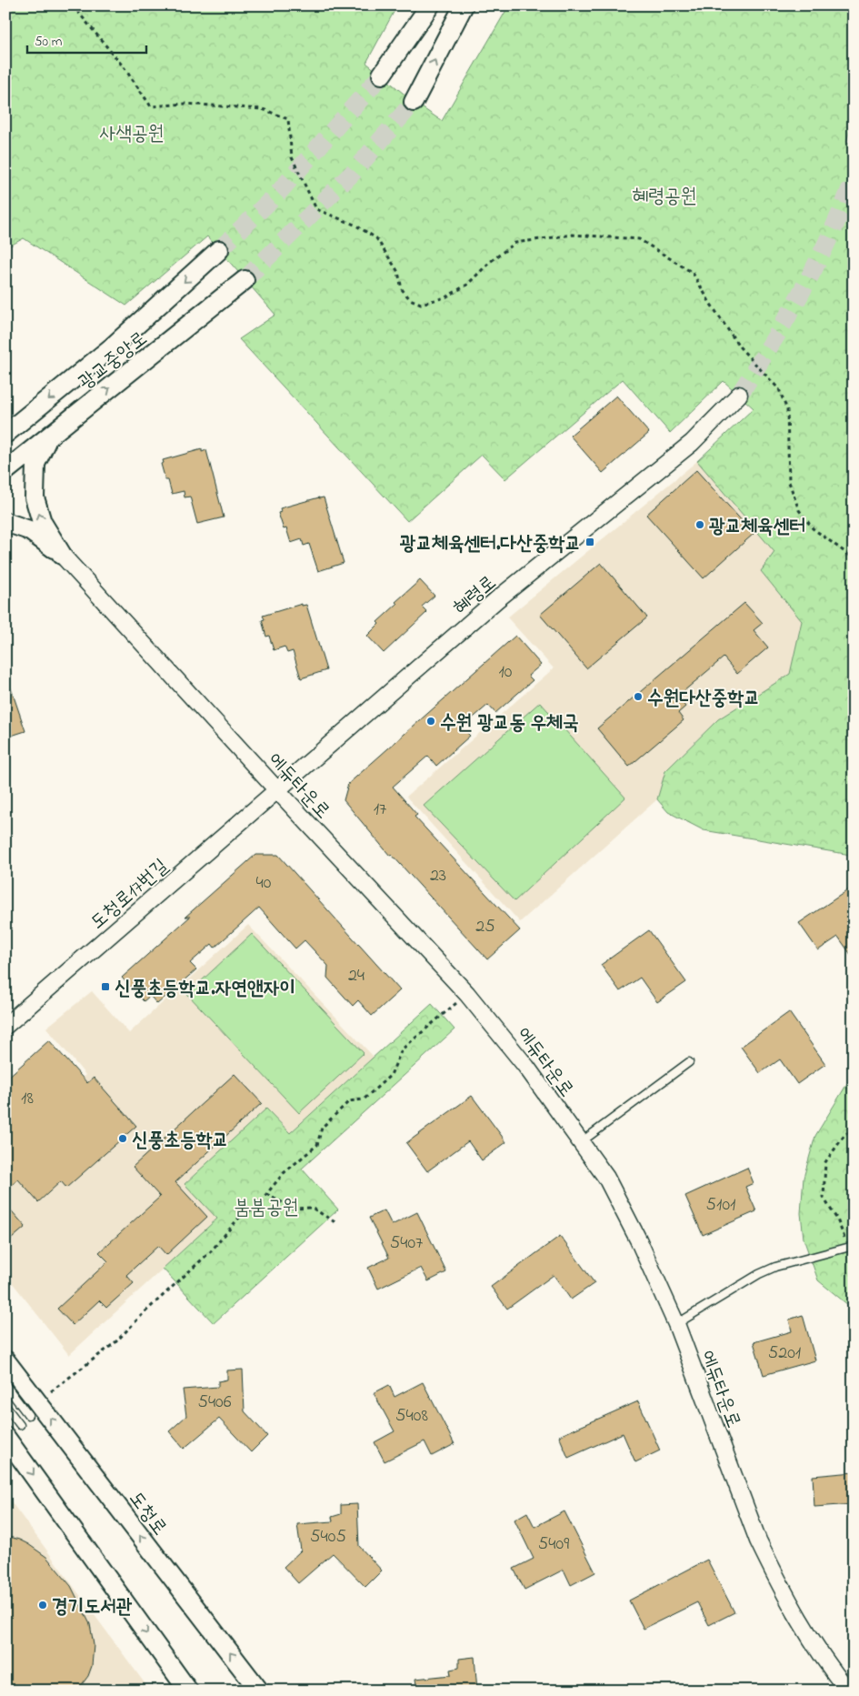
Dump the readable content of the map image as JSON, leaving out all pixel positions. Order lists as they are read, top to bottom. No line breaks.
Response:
{"streets":{"main road":["광교중앙로","도청로"],"street":["혜령로","에듀타운로","도청로17번길"]},"crossings":[["혜령로","에듀타운로"],["혜령로","도청로17번길"],["에듀타운로","도청로17번길"]],"parks":["사색공원","혜령공원","붐붐공원"],"places":{"other":["광교체육센터","수원다산중학교","수원 광교동 우체국","신풍초등학교","경기도서관"],"transit":["광교체육센터.다산중학교","신풍초등학교.자연앤자이"]},"house_numbers":["10","17","23","40","25","24","18","5101","5407","5201","5406","5408","5405","5409"],"scale_bar":"50 m"}
